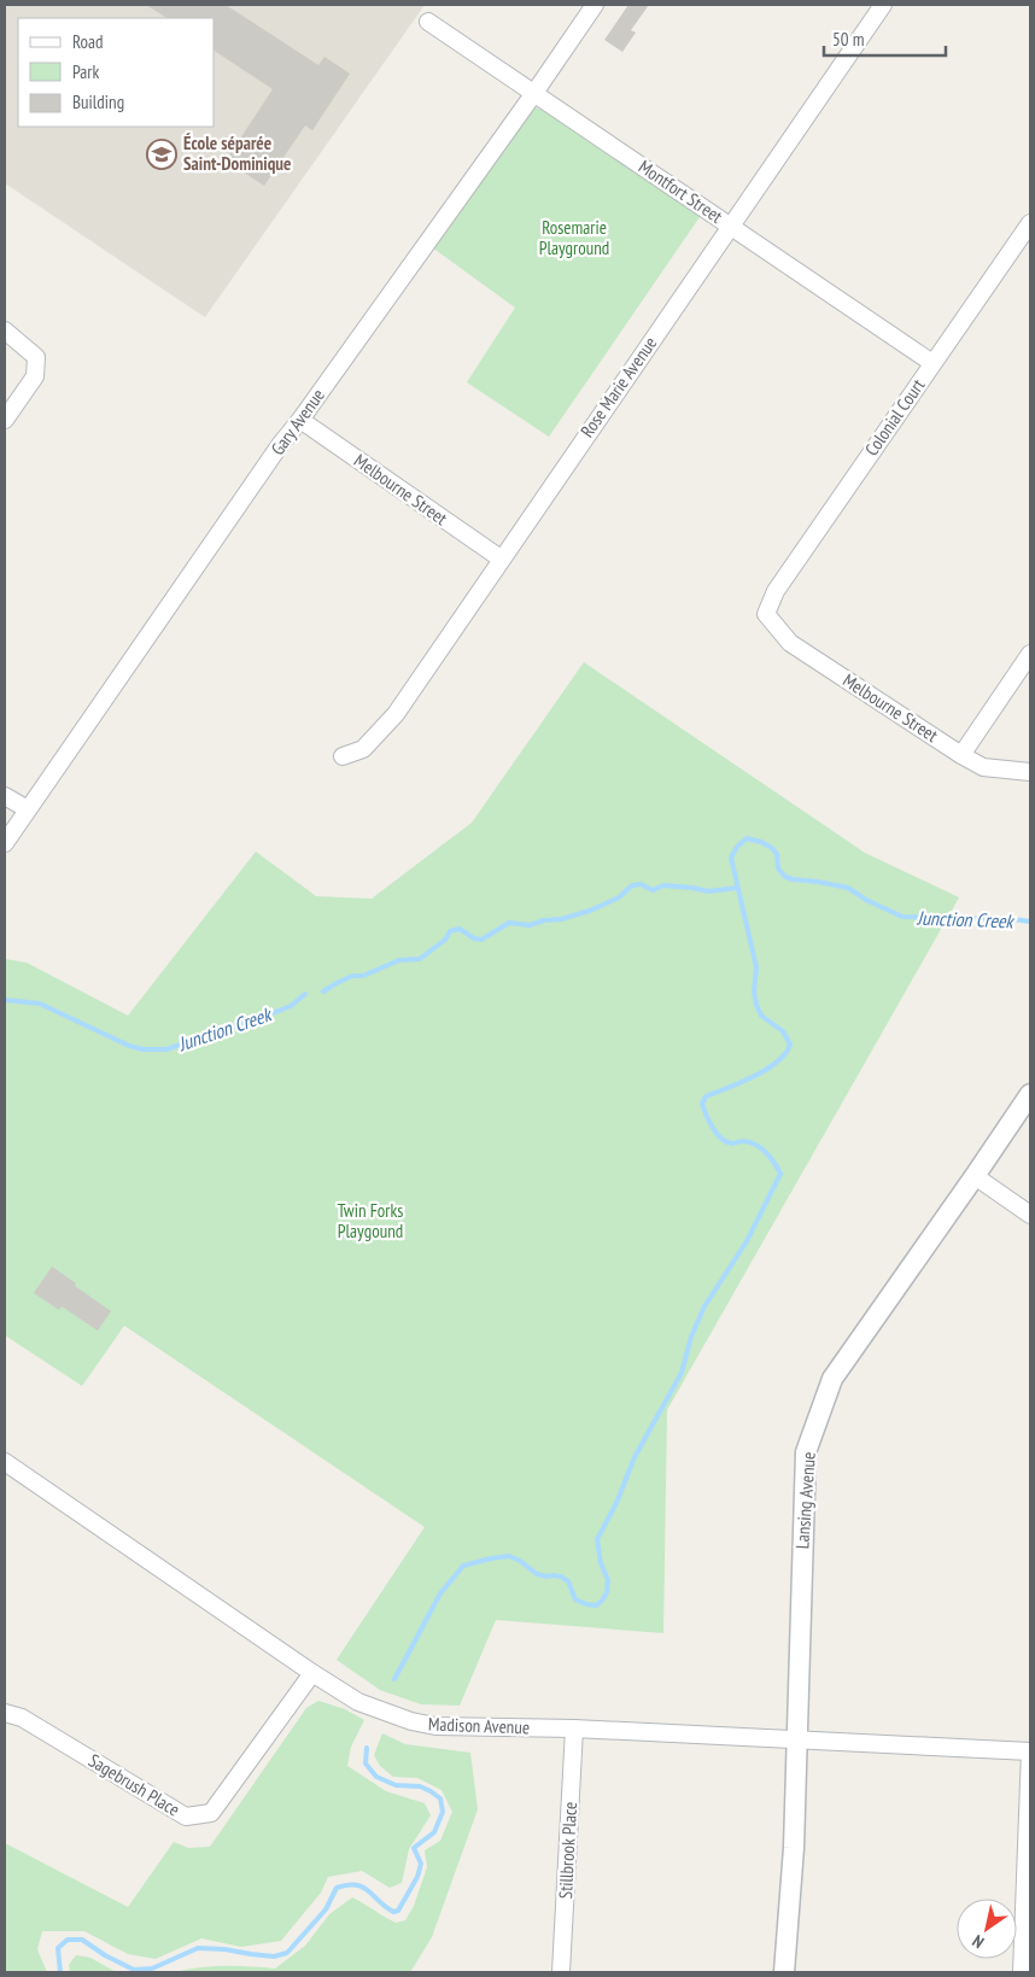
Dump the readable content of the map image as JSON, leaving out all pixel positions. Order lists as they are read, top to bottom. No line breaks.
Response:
{"streets":{"street":["Montfort Street","Rose Marie Avenue","Colonial Court","Gary Avenue","Melbourne Street","Lansing Avenue","Madison Avenue","Sagebrush Place","Stillbrook Place"]},"crossings":[["Montfort Street","Rose Marie Avenue"],["Montfort Street","Colonial Court"],["Montfort Street","Gary Avenue"],["Rose Marie Avenue","Melbourne Street"],["Colonial Court","Melbourne Street"],["Gary Avenue","Melbourne Street"],["Lansing Avenue","Madison Avenue"],["Madison Avenue","Sagebrush Place"],["Madison Avenue","Stillbrook Place"]],"water":["Junction Creek"],"parks":["Rosemarie Playground","Twin Forks Playgound"],"places":{"school or university":["École séparée Saint-Dominique"]},"legend":["Road","Park","Building"],"scale_bar":"50 m","north":"bottom left"}
